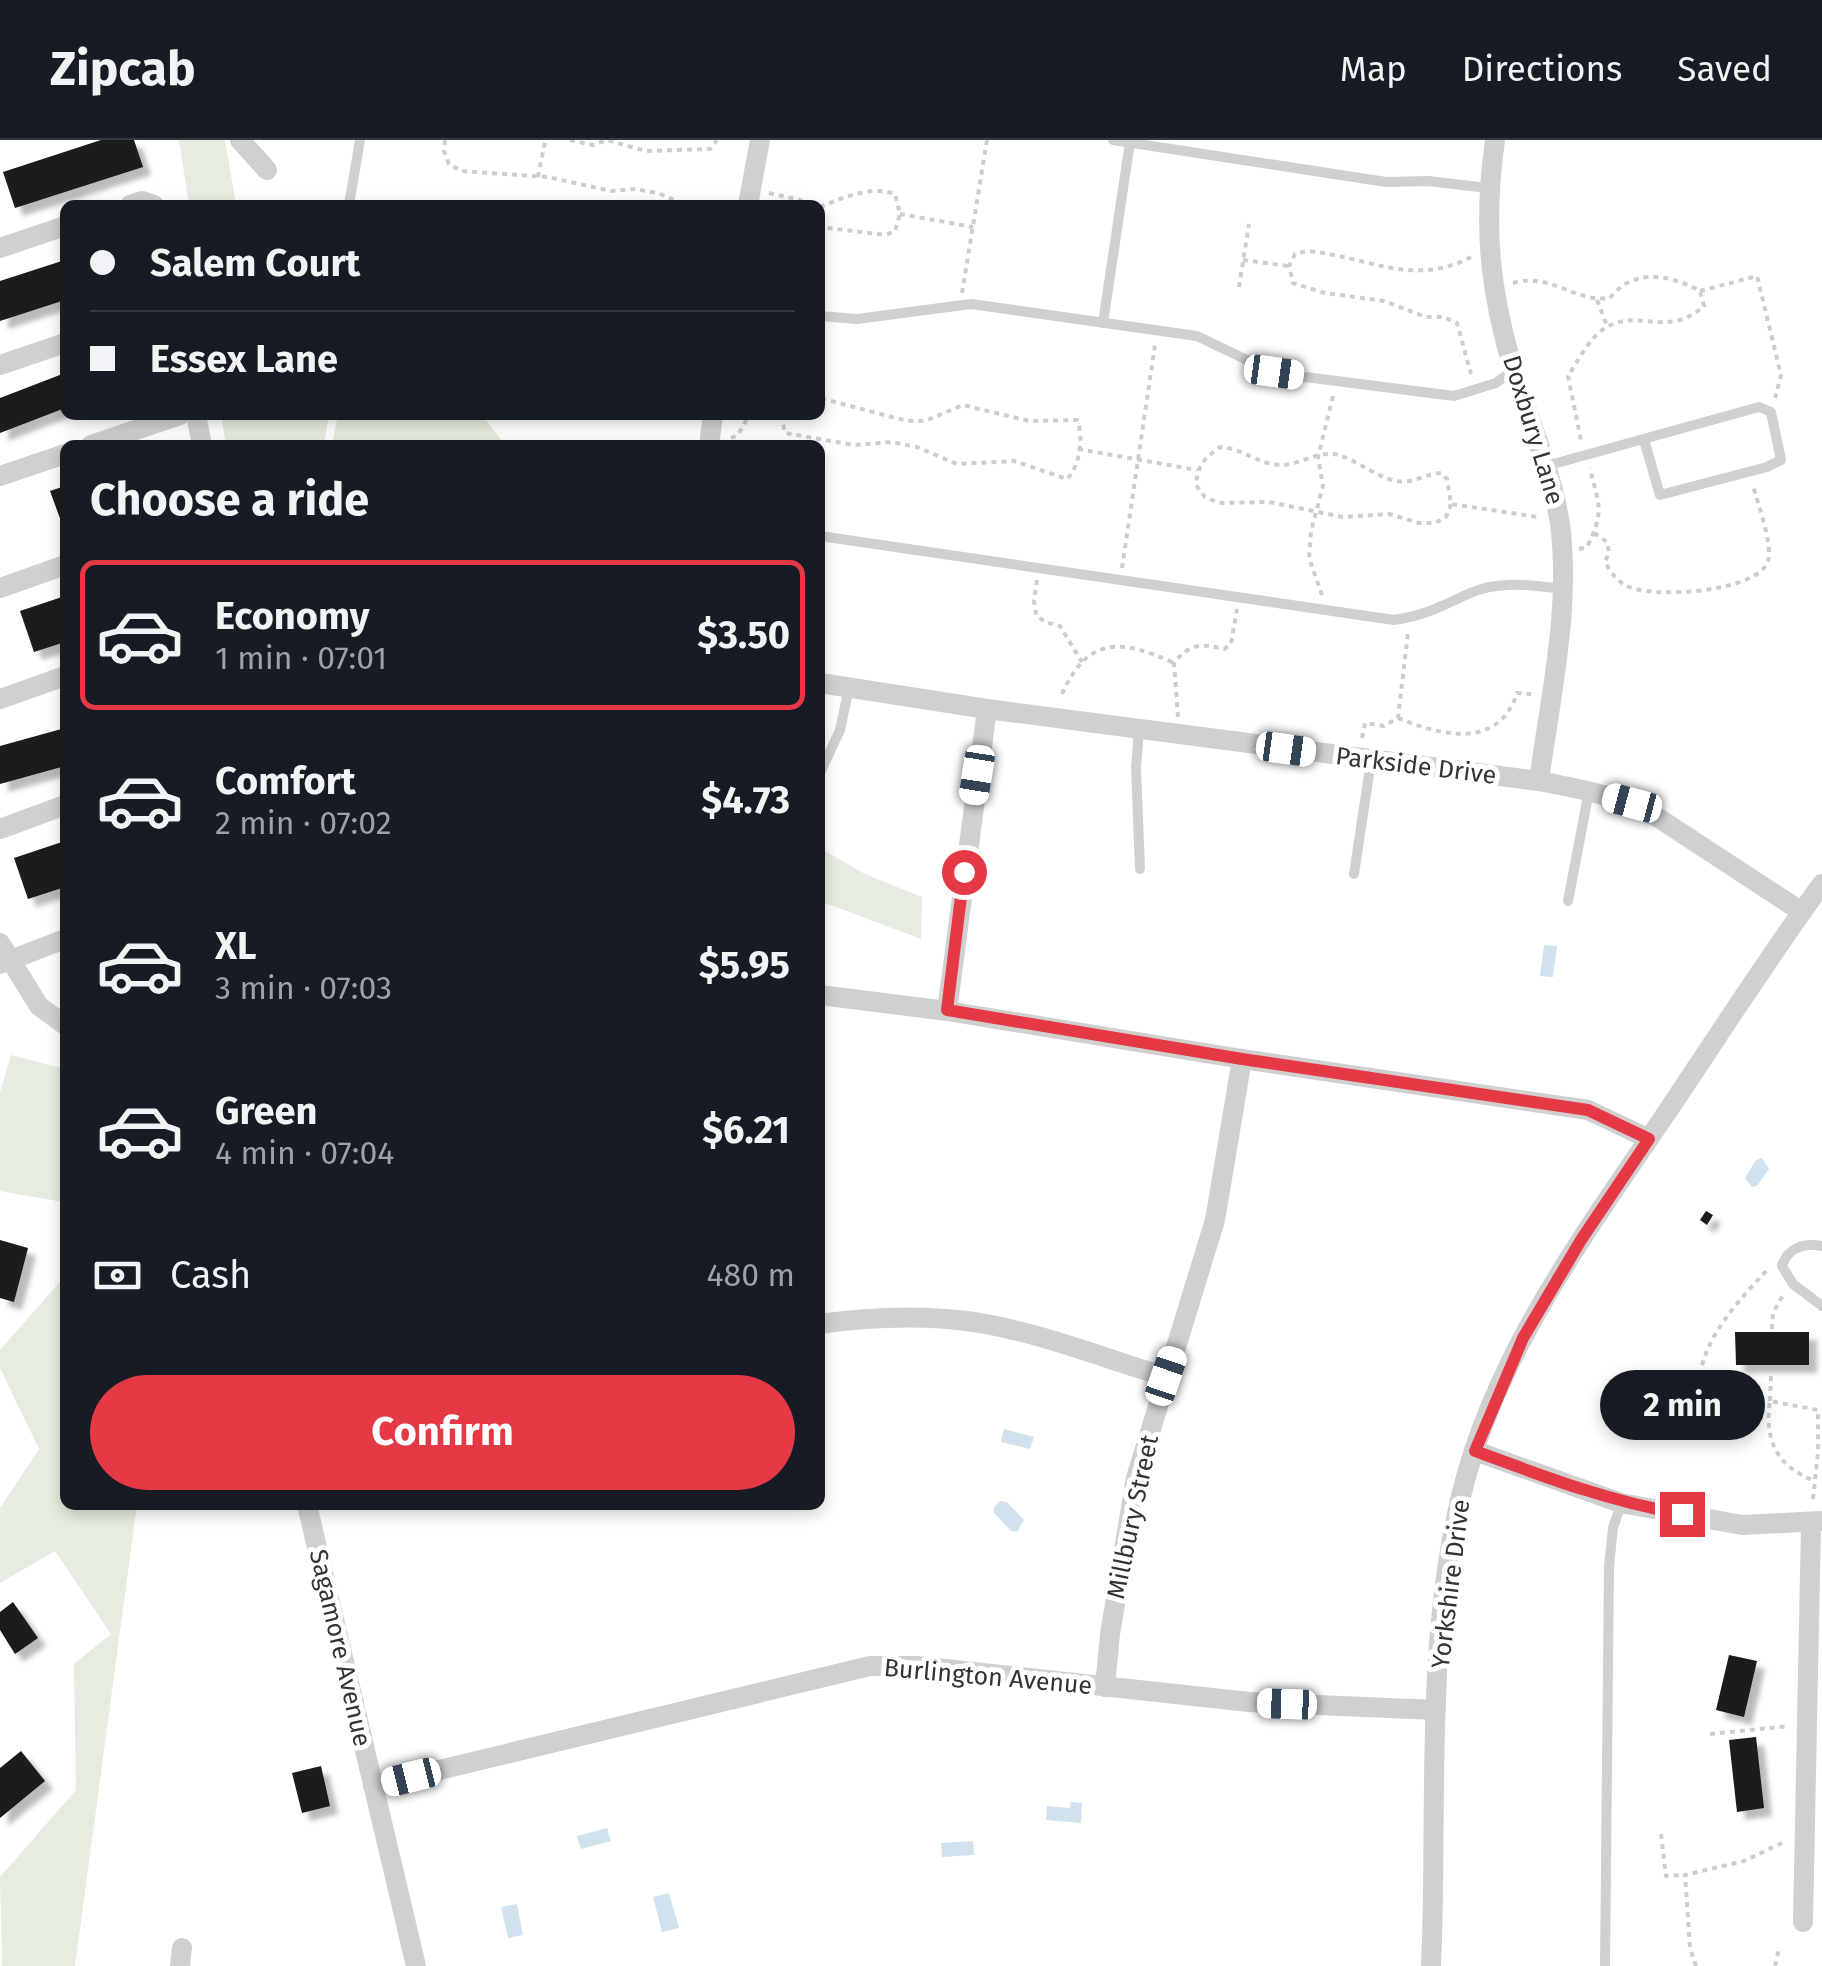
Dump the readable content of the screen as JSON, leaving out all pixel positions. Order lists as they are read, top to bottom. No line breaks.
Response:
{"streets":{"street":["Doxbury Lane","Parkside Drive","Millbury Street","Yorkshire Drive","Sagamore Avenue","Burlington Avenue"]},"crossings":[["Doxbury Lane","Parkside Drive"],["Parkside Drive","Yorkshire Drive"],["Millbury Street","Burlington Avenue"],["Yorkshire Drive","Burlington Avenue"],["Sagamore Avenue","Burlington Avenue"]],"page":{"header":"Zipcab","nav":["Map","Directions","Saved"],"banner":["Salem Court","Essex Lane"],"heading":"Choose a ride","list":[{"name":"Economy","note":"1 min · 07:01","value":"$3.50"},{"name":"Comfort","note":"2 min · 07:02","value":"$4.73"},{"name":"XL","note":"3 min · 07:03","value":"$5.95"},{"name":"Green","note":"4 min · 07:04","value":"$6.21"}],"pay":["Cash","480 m"],"buttons":"Confirm","bubble":"2 min"}}
